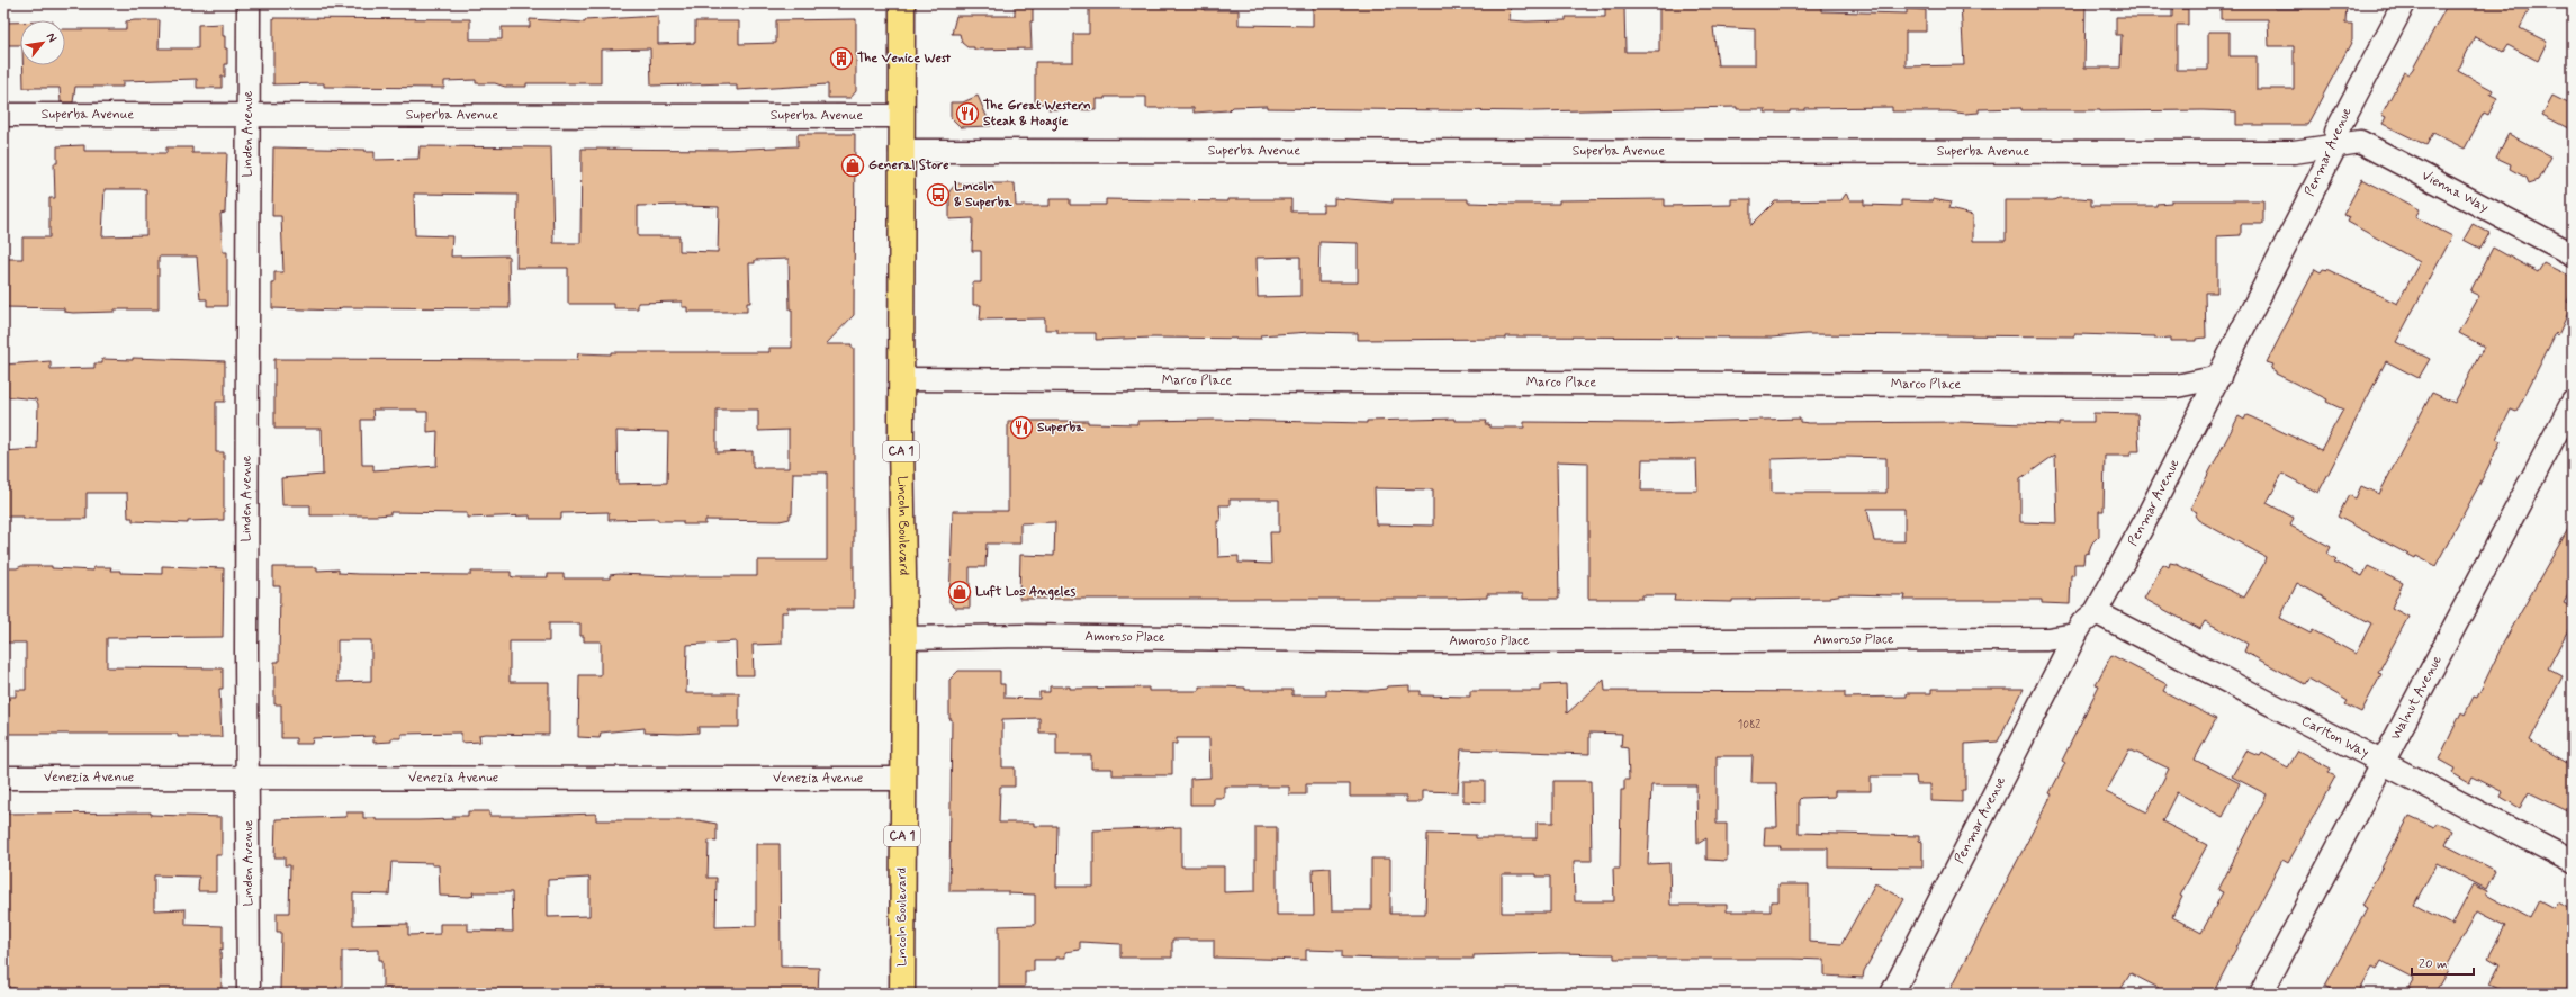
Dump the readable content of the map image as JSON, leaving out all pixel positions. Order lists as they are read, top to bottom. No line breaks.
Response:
{"streets":{"highway":["CA 1","Lincoln Boulevard"],"street":["Superba Avenue","Linden Avenue","Penmar Avenue","Vienna Way","Marco Place","Amoroso Place","Walnut Avenue","Carlton Way","Venezia Avenue"]},"crossings":[["Superba Avenue","Linden Avenue"],["Superba Avenue","Penmar Avenue"],["Superba Avenue","Vienna Way"],["Superba Avenue","Lincoln Boulevard"],["Linden Avenue","Venezia Avenue"],["Penmar Avenue","Vienna Way"],["Penmar Avenue","Marco Place"],["Penmar Avenue","Amoroso Place"],["Penmar Avenue","Carlton Way"],["Marco Place","Lincoln Boulevard"],["Lincoln Boulevard","Amoroso Place"],["Lincoln Boulevard","Venezia Avenue"],["Walnut Avenue","Carlton Way"]],"places":{"building":["The Venice West"],"restaurant":["The Great Western Steak & Hoagie","Superba"],"shop":["General Store","Luft Los Angeles"],"bus stop":["Lincoln & Superba"]},"house_numbers":["1082"],"scale_bar":"20 m","north":"top right"}
